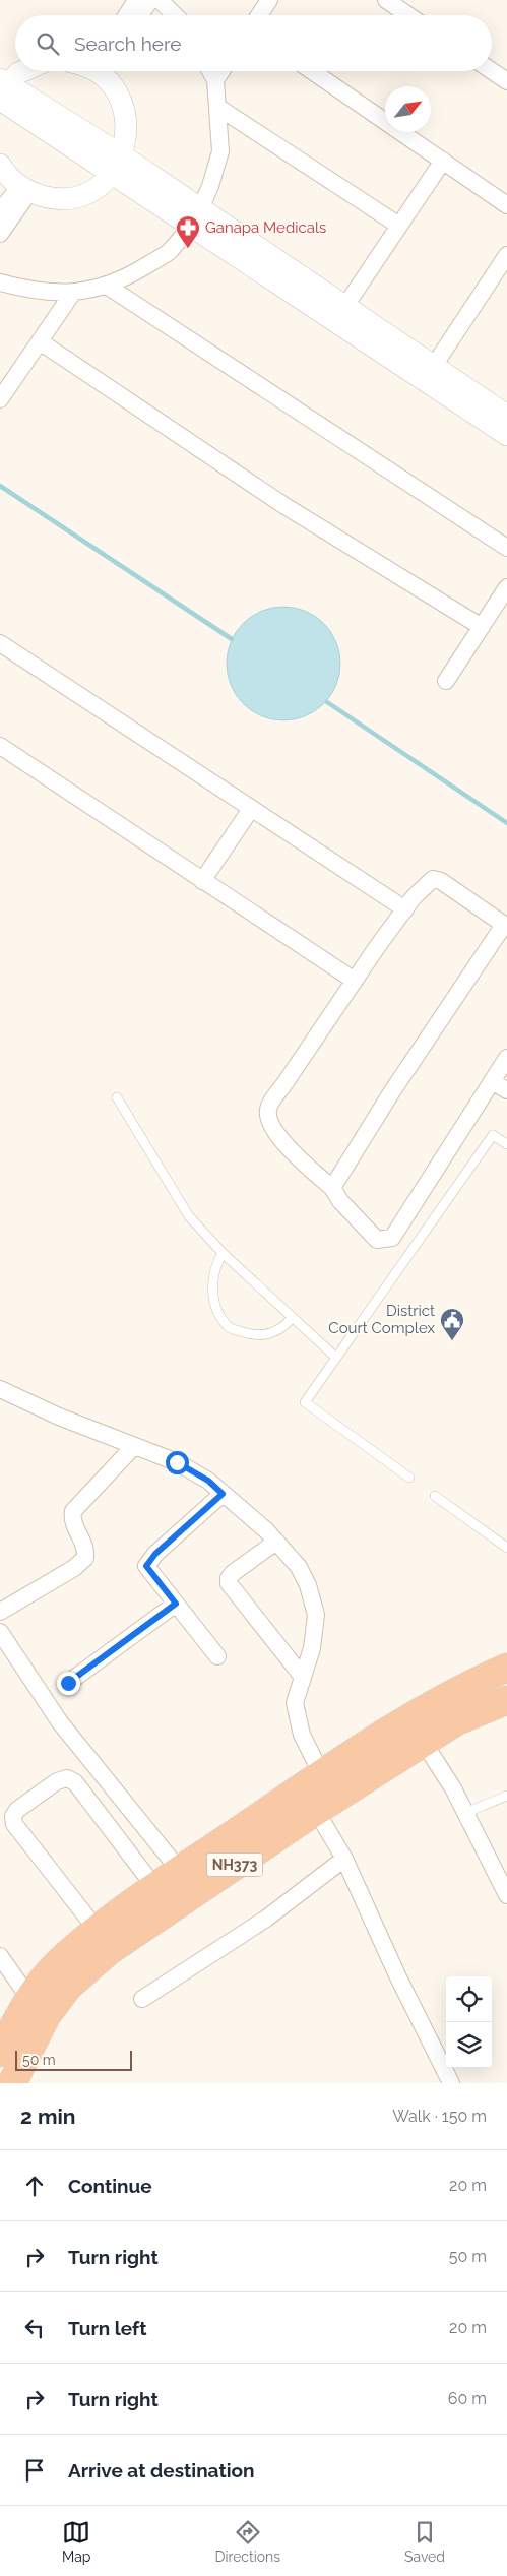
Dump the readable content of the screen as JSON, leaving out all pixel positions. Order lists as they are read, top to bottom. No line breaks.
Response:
{"streets":{"highway":["NH373"]},"places":{"pharmacy":["Ganapa Medicals"],"public building":["District Court Complex"]},"scale_bar":"50 m","north":"top right","page":{"search":"Search here","scale":"50 m","heading":["2 min","Walk · 150 m"],"list":[["Continue","20 m"],["Turn right","50 m"],["Turn left","20 m"],["Turn right","60 m"],"Arrive at destination"],"nav":["Map","Directions","Saved"]}}
